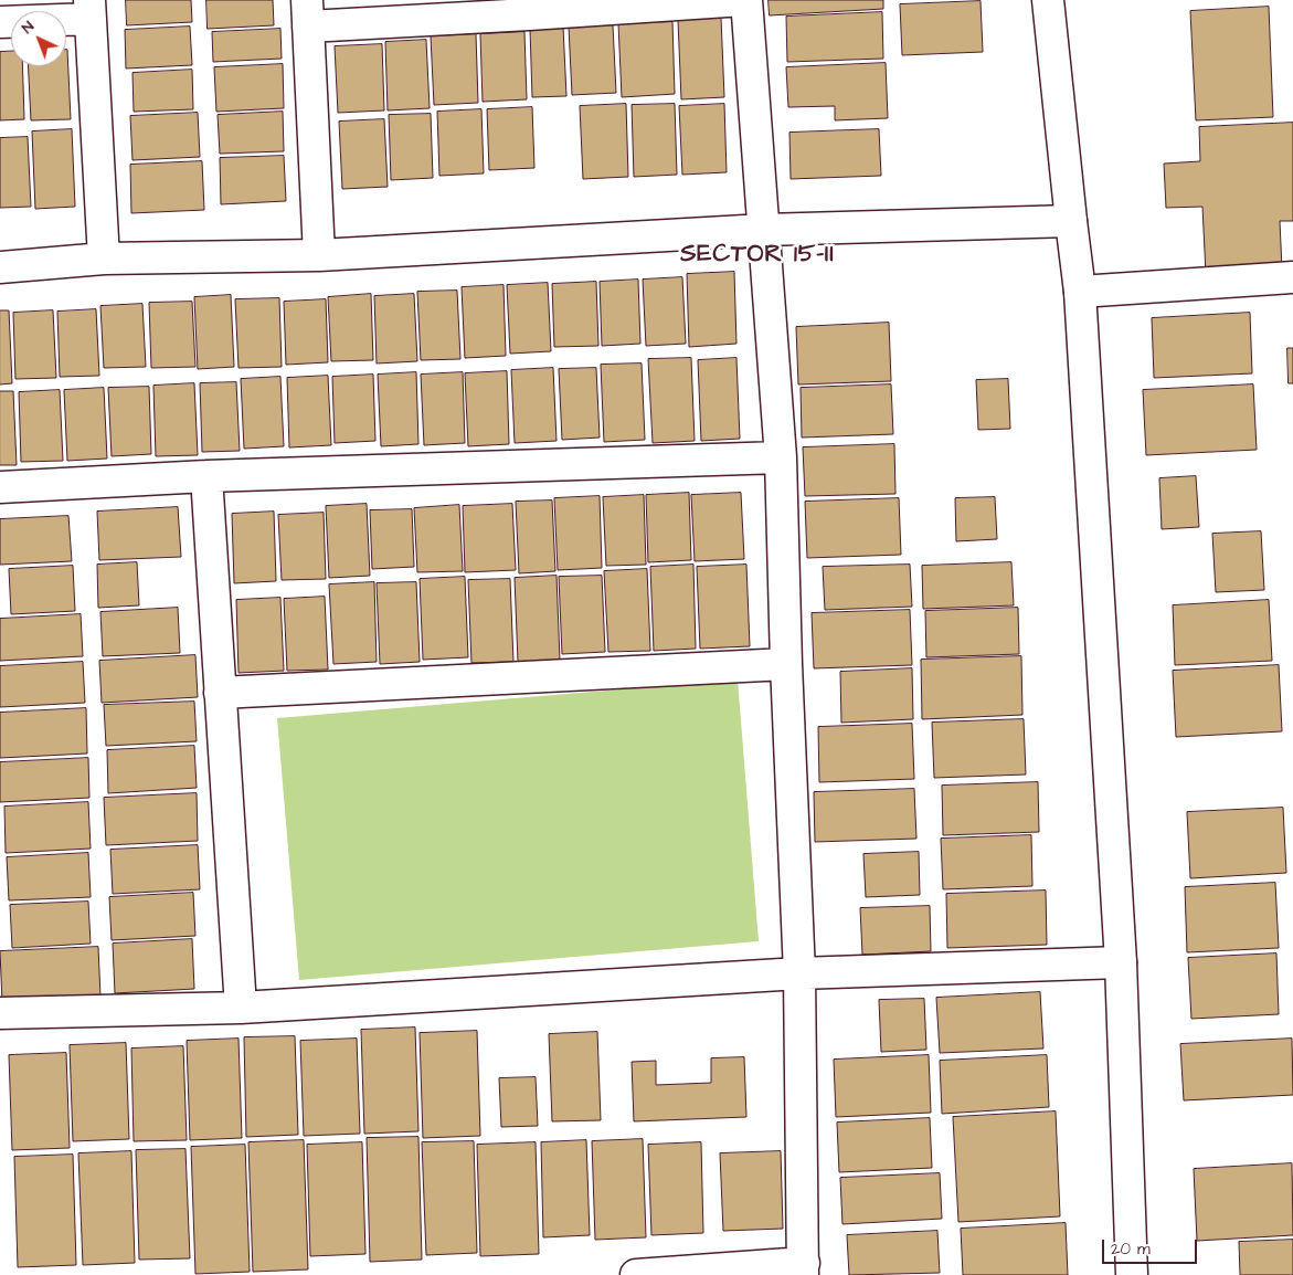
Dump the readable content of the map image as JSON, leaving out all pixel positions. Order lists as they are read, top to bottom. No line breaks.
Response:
{"districts":["SECTOR 15-II"],"scale_bar":"20 m","north":"top left"}
